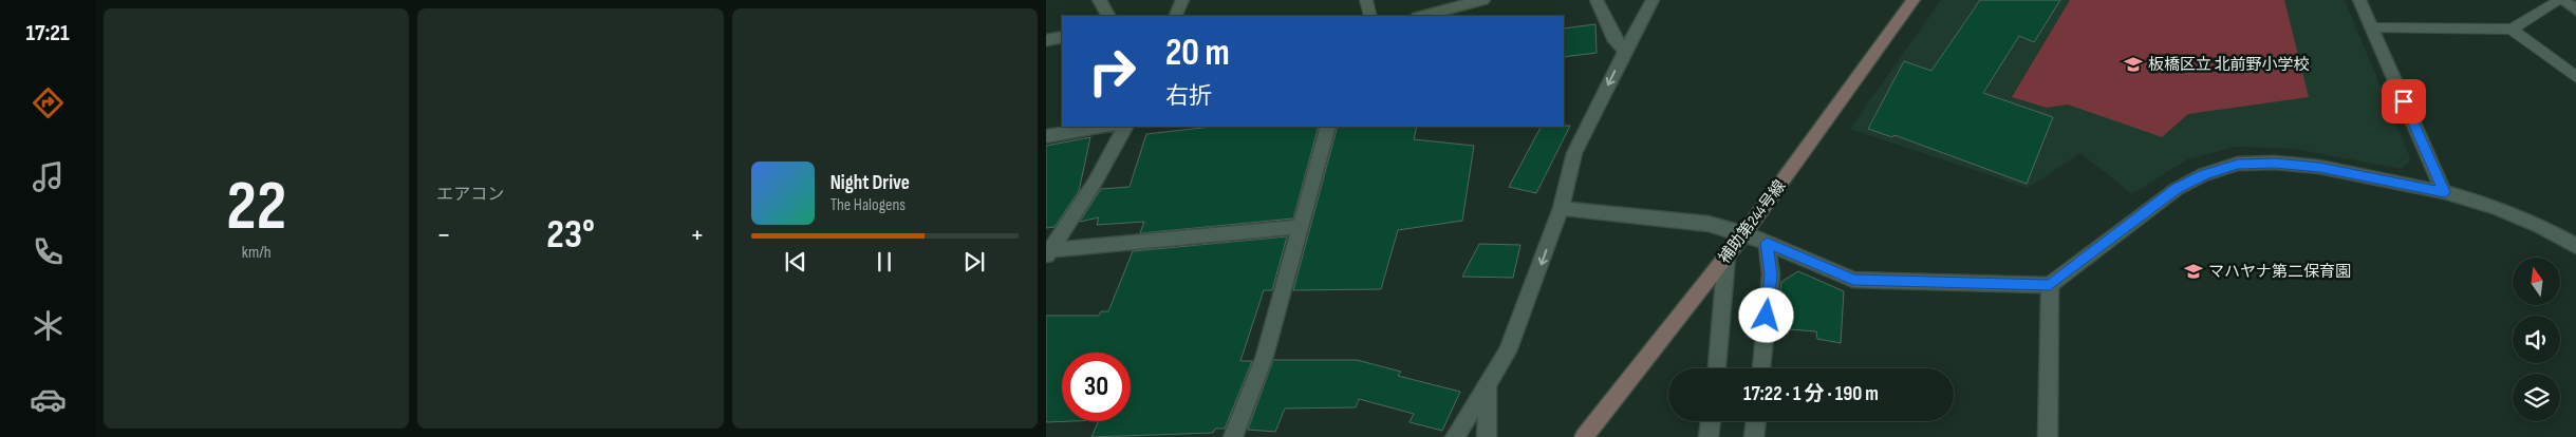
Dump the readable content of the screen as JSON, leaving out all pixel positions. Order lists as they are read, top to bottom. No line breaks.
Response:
{"streets":{"street":["補助第244号線"]},"places":{"school or university":["板橋区立 北前野小学校","マハヤナ第二保育園"]},"north":"top","page":{"tabs":"17:21","tile":[["22","km/h"],"エアコン"],"turn":["20 m","右折"],"song":["Night Drive","The Halogens"],"heat":["−","23°","+"],"limit":"30","trip":"17:22 · 1 分 · 190 m"}}
